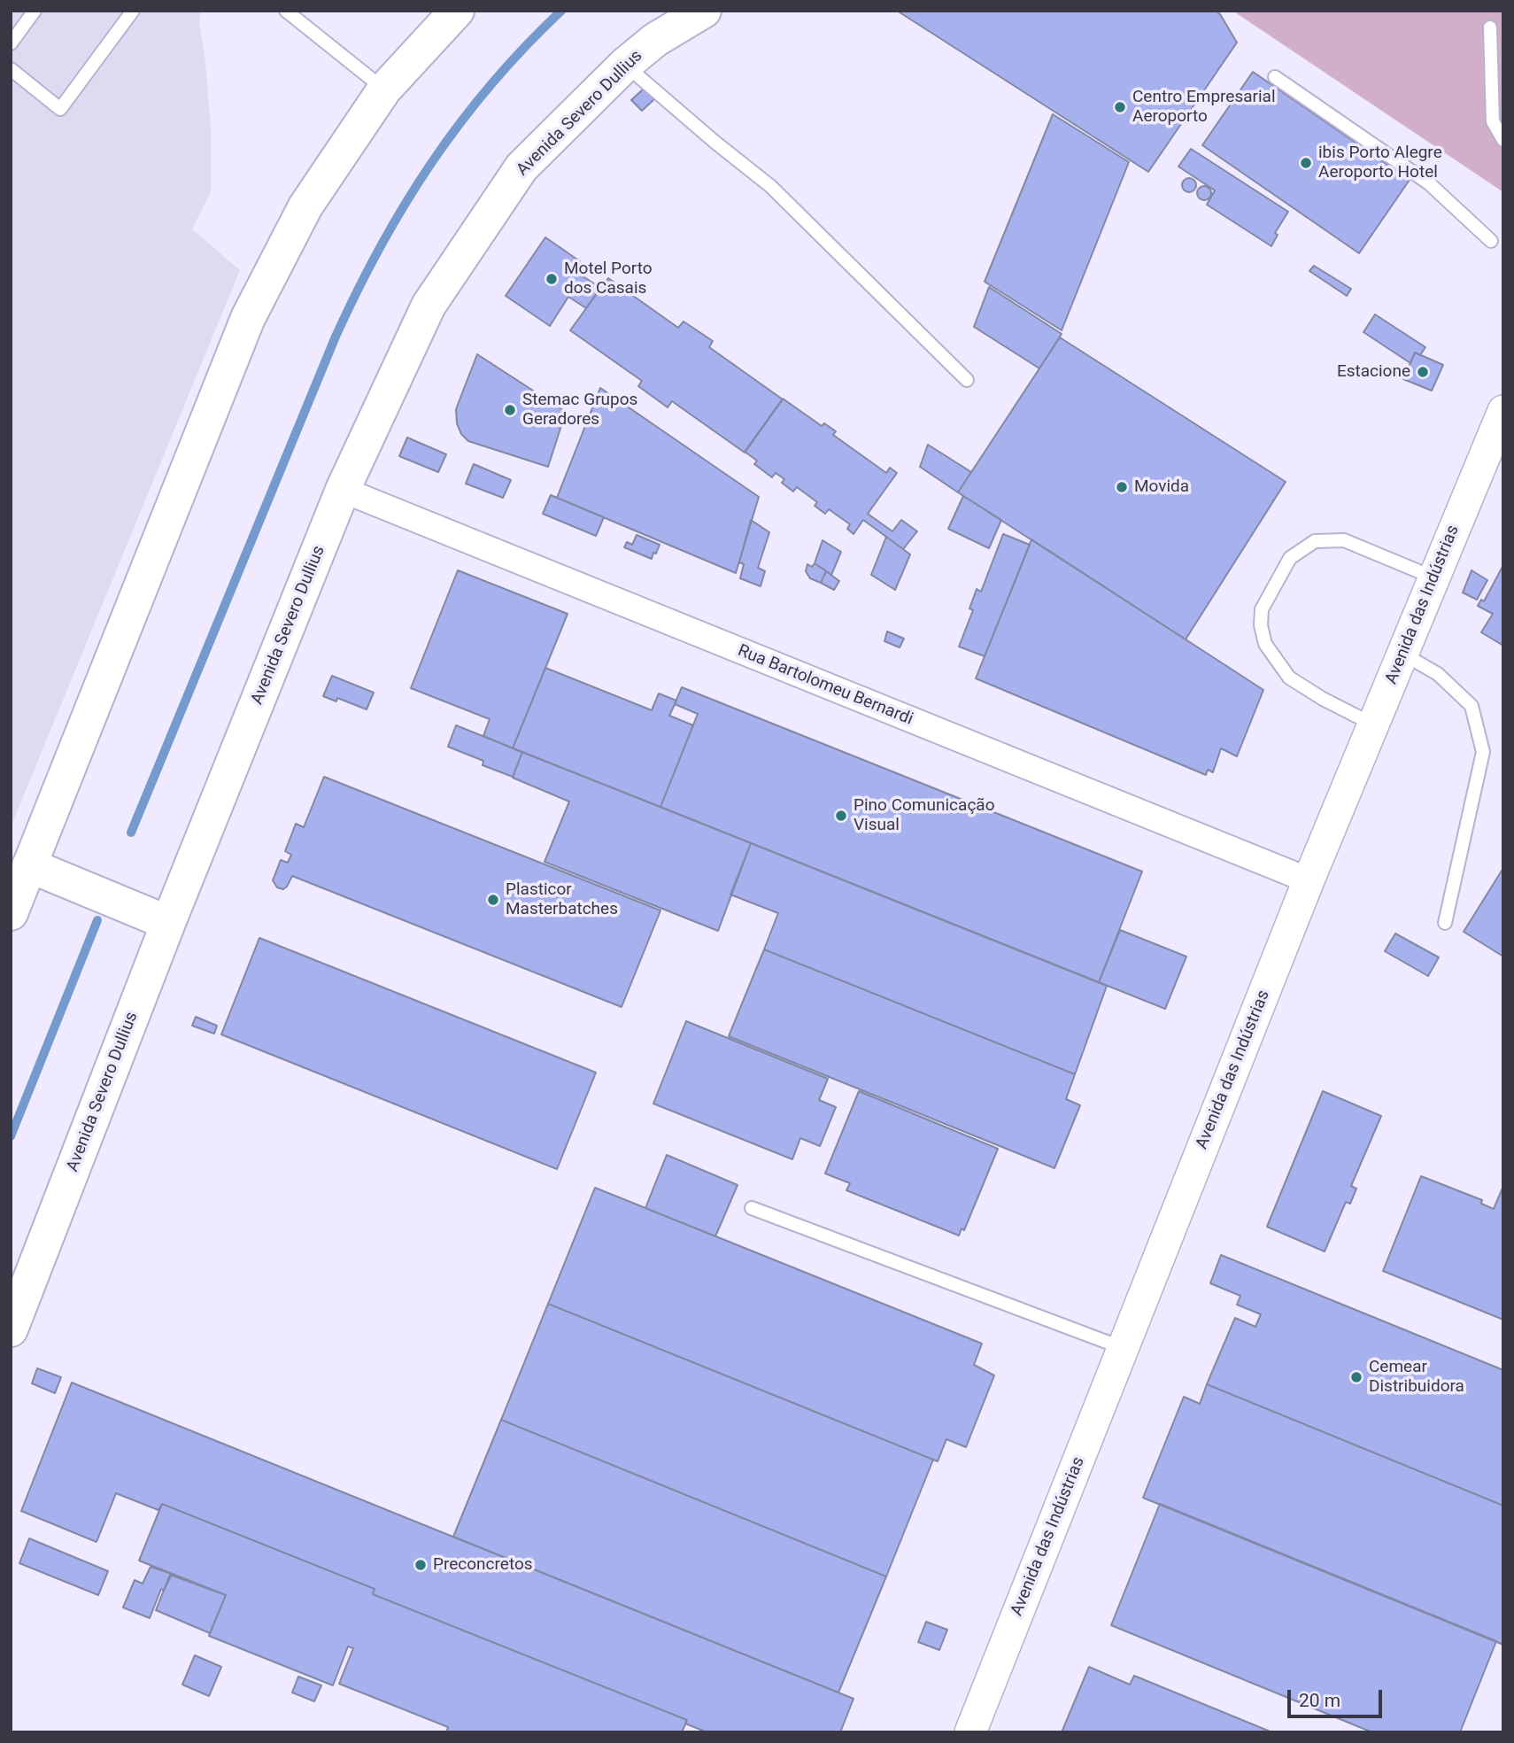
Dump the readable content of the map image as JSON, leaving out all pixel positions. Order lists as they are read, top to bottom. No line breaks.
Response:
{"streets":{"main road":["Avenida Severo Dullius"],"street":["Avenida das Indústrias","Rua Bartolomeu Bernardi"]},"crossings":[["Avenida Severo Dullius","Rua Bartolomeu Bernardi"],["Avenida das Indústrias","Rua Bartolomeu Bernardi"]],"places":["Centro Empresarial Aeroporto","ibis Porto Alegre Aeroporto Hotel","Motel Porto dos Casais","Estacione","Stemac Grupos Geradores","Movida","Pino Comunicação Visual","Plasticor Masterbatches","Cemear Distribuidora","Preconcretos"],"scale_bar":"20 m"}
